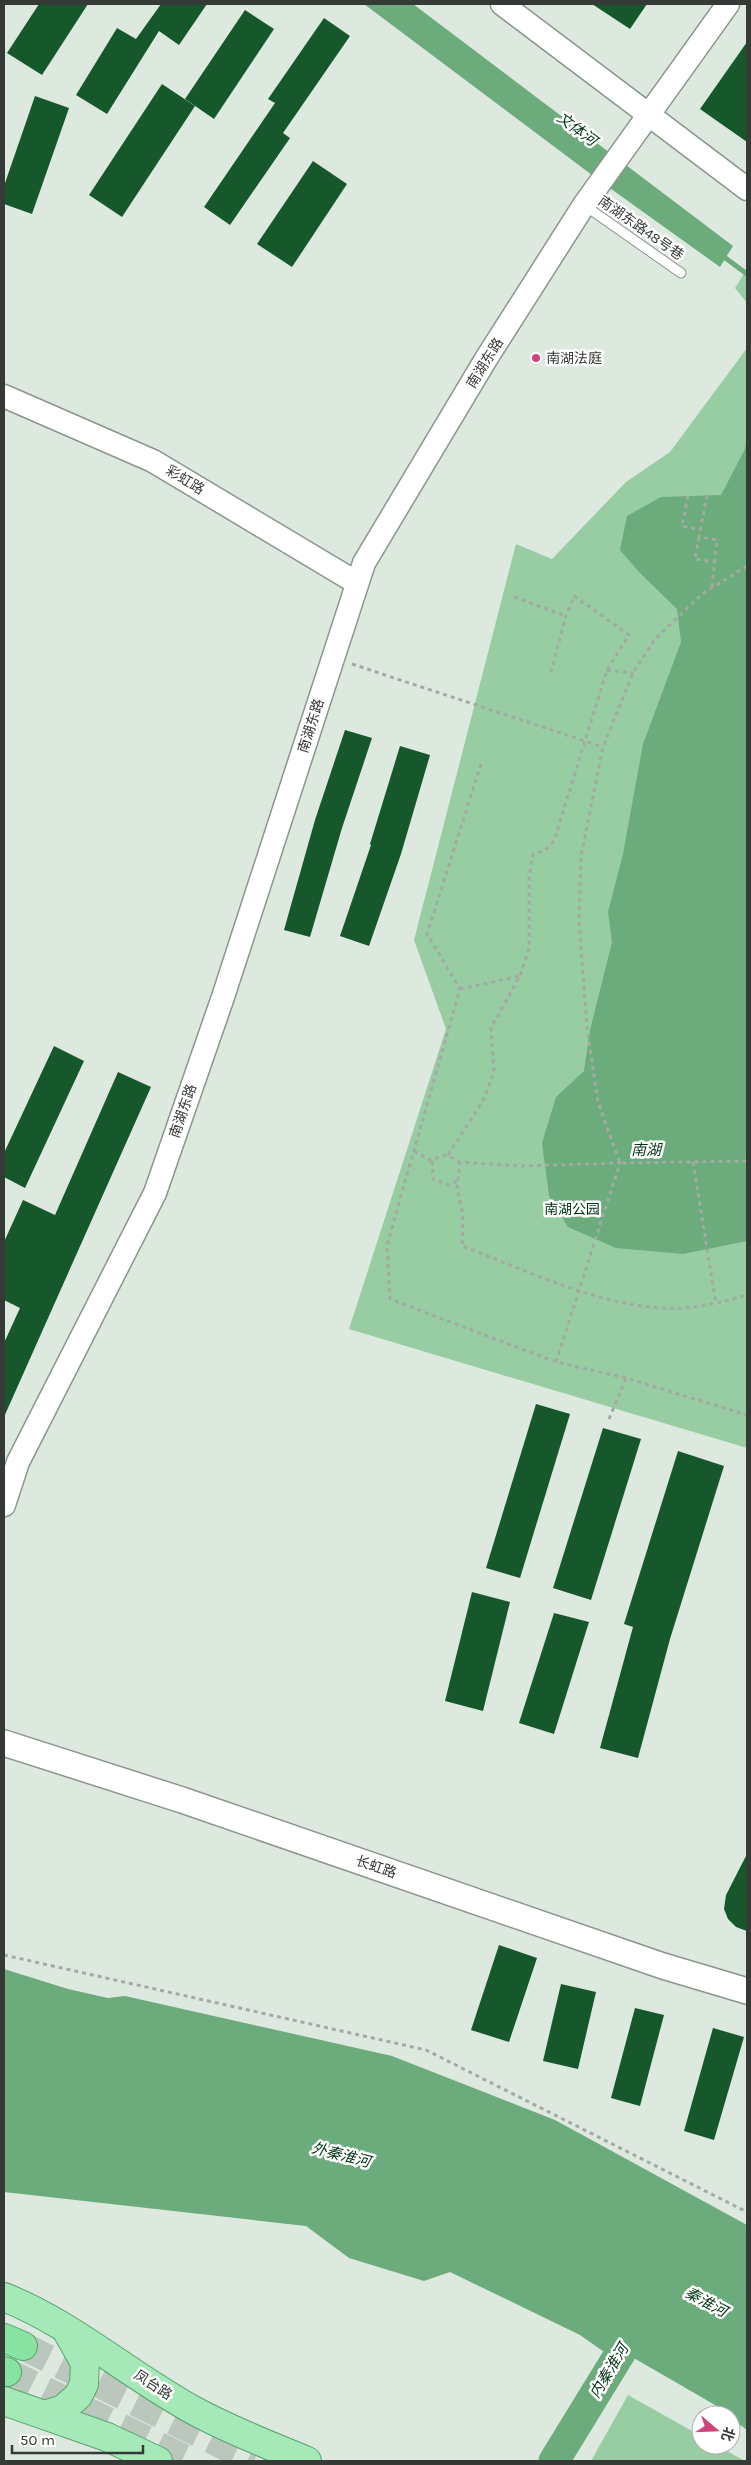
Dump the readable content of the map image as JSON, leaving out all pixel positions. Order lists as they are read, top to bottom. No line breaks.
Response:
{"streets":{"main road":["长虹路","凤台路"],"street":["南湖东路","彩虹路"],"lane":["南湖东路48号巷"]},"crossings":[["南湖东路48号巷","南湖东路"],["南湖东路","彩虹路"]],"water":["文体河","南湖","外秦淮河","秦淮河","内秦淮河"],"parks":["南湖公园"],"places":["南湖法庭"],"scale_bar":"50 m","north":"right"}
